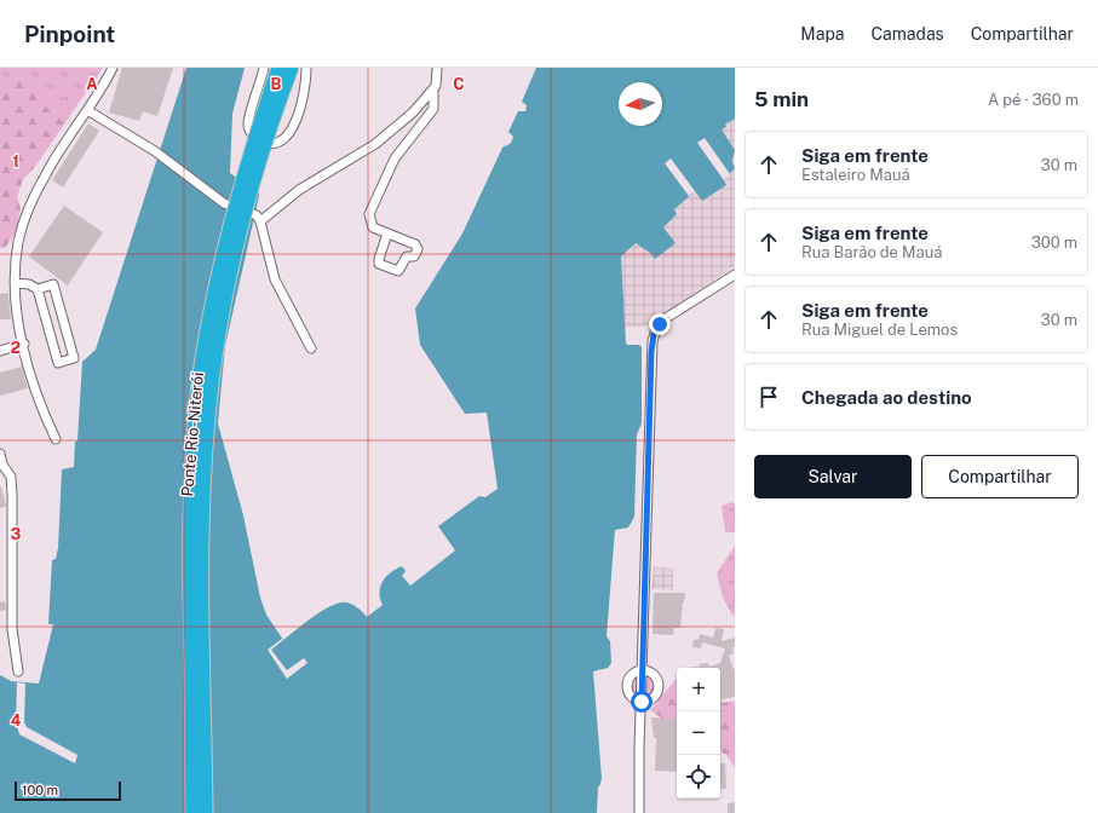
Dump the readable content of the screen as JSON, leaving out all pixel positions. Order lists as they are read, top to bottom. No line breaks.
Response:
{"streets":{"highway":["Ponte Rio-Niterói"]},"scale_bar":"100 m","north":"left","page":{"header":"Pinpoint","nav":["Mapa","Camadas","Compartilhar"],"heading":["5 min","A pé · 360 m"],"list":[["Siga em frente","Estaleiro Mauá","30 m"],["Siga em frente","Rua Barão de Mauá","300 m"],["Siga em frente","Rua Miguel de Lemos","30 m"],"Chegada ao destino"],"buttons":["Salvar","Compartilhar"],"map_buttons":["+","−"],"scale":"100 m"},"grid":{"columns":["A","B","C"],"rows":["1","2","3","4"]}}
